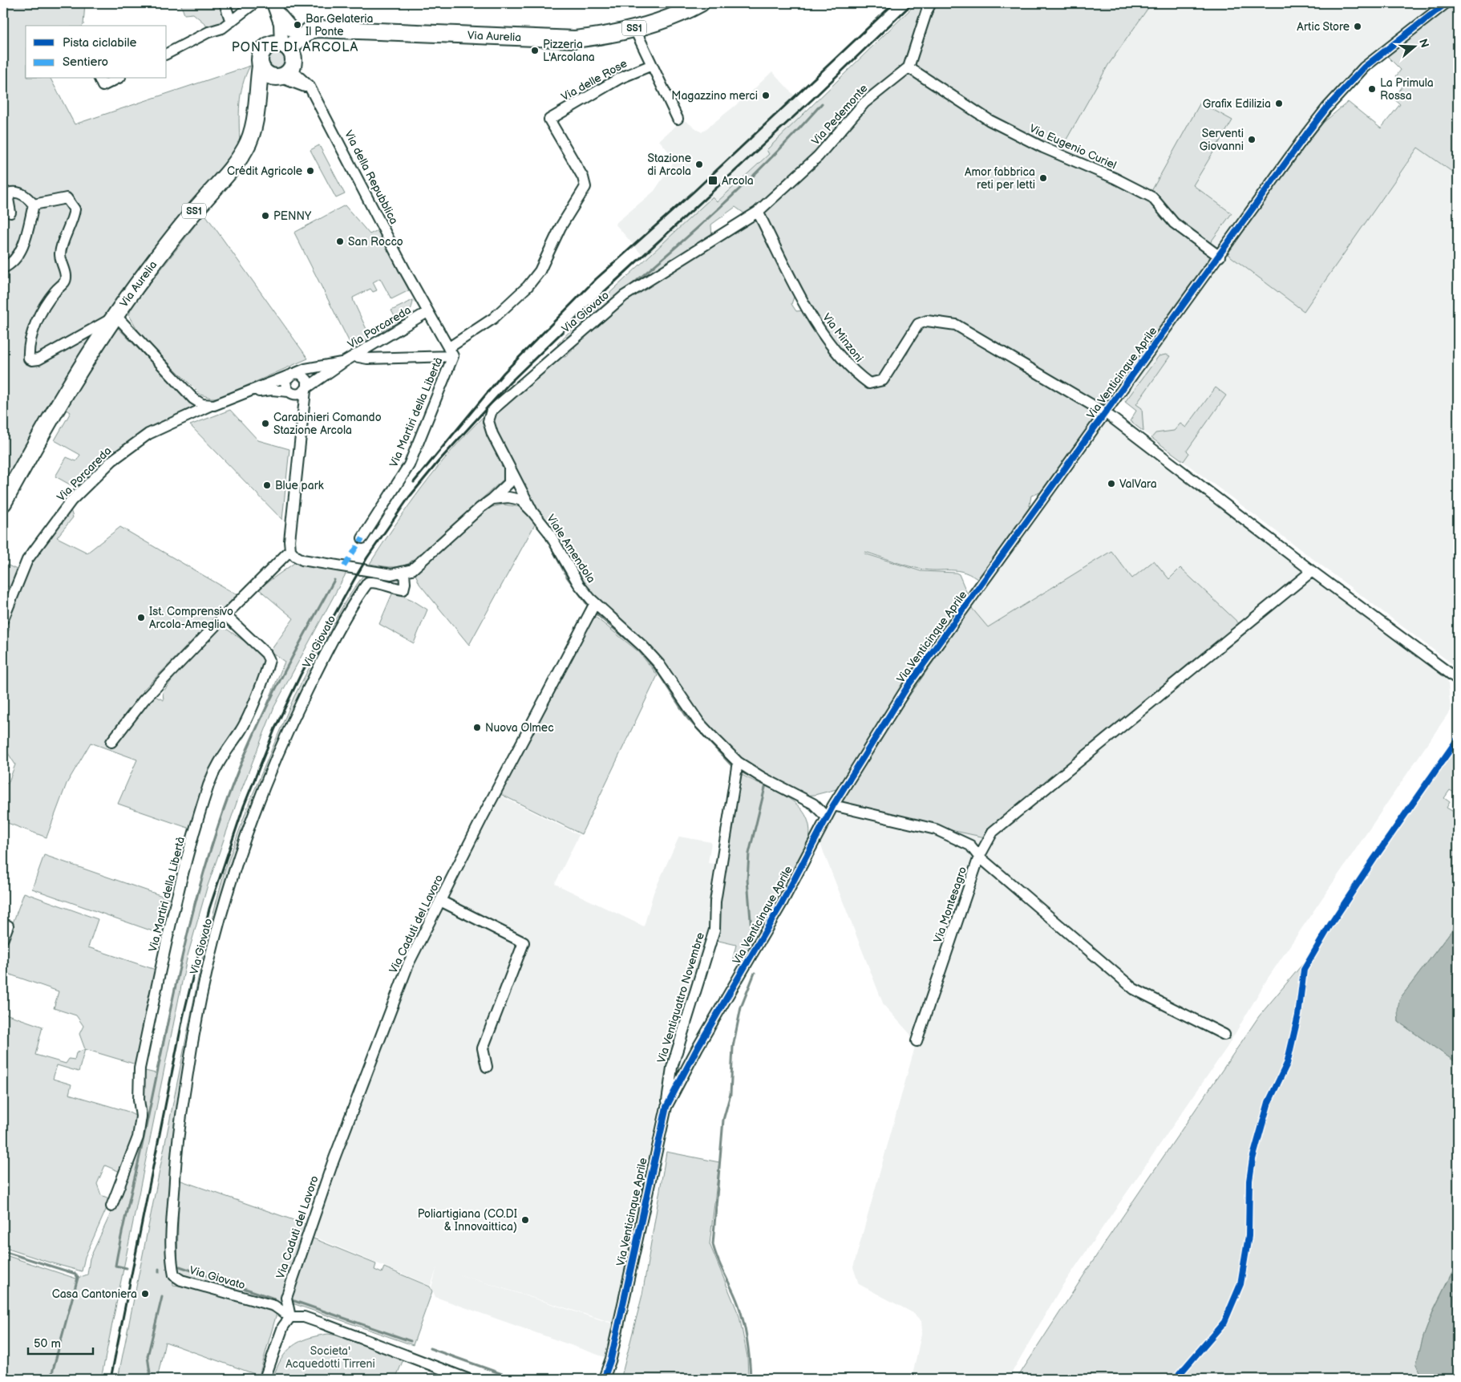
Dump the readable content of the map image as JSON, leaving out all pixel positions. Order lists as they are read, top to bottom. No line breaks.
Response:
{"streets":{"main road":["SS1","Via Aurelia"],"street":["Via delle Rose","Via Pedemonte","Via Eugenio Curiel","Via della Repubblica","Via Giovato","Via Porcareda","Via Minzoni","Via Venticinque Aprile","Via Martiri della Libertà","Viale Amendola","Via Montesagro","Via Caduti del Lavoro","Via Ventiquattro Novembre"]},"crossings":[["SS1","Via Aurelia"],["SS1","Via della Repubblica"],["Via Aurelia","Via della Repubblica"],["Via delle Rose","Via della Repubblica"],["Via delle Rose","Via Martiri della Libertà"],["Via Pedemonte","Via Eugenio Curiel"],["Via Pedemonte","Via Giovato"],["Via Pedemonte","Via Minzoni"],["Via Eugenio Curiel","Via Venticinque Aprile"],["Via della Repubblica","Via Porcareda"],["Via della Repubblica","Via Martiri della Libertà"],["Via Giovato","Via Minzoni"],["Via Giovato","Viale Amendola"],["Via Giovato","Via Caduti del Lavoro"],["Via Minzoni","Via Venticinque Aprile"],["Via Venticinque Aprile","Viale Amendola"],["Via Venticinque Aprile","Via Montesagro"],["Via Venticinque Aprile","Via Ventiquattro Novembre"],["Viale Amendola","Via Caduti del Lavoro"],["Viale Amendola","Via Ventiquattro Novembre"]],"districts":["PONTE DI ARCOLA"],"parks":["Societa' Acquedotti Tirreni"],"places":{"other":["Bar Gelateria Il Ponte","Artic Store","Pizzeria L'Arcolana","La Primula Rossa","Magazzino merci","Grafix Edilizia","Serventi Giovanni","Stazione di Arcola","Crédit Agricole","Amor fabbrica reti per letti","PENNY","San Rocco","Carabinieri Comando Stazione Arcola","ValVara","Blue park","Ist. Comprensivo Arcola-Ameglia","Nuova Olmec","Poliartigiana (CO.DI & Innovaittica)","Casa Cantoniera"],"transit":["Arcola"]},"legend":["Pista ciclabile","Sentiero"],"scale_bar":"50 m","north":"right"}
